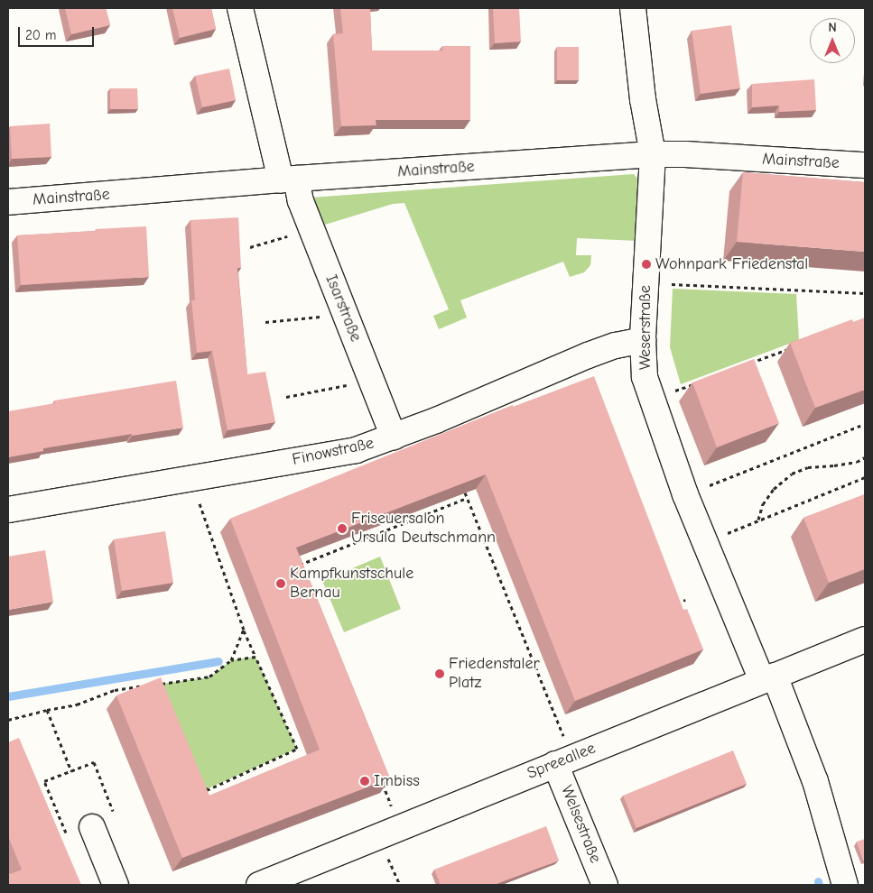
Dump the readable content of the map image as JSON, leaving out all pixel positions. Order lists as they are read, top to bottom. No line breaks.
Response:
{"streets":{"street":["Mainstraße","Isarstraße","Weserstraße","Finowstraße","Spreeallee","Welsestraße"]},"crossings":[["Mainstraße","Isarstraße"],["Mainstraße","Weserstraße"],["Isarstraße","Finowstraße"],["Weserstraße","Finowstraße"],["Weserstraße","Spreeallee"],["Spreeallee","Welsestraße"]],"places":["Wohnpark Friedenstal","Friseuersalon Ursula Deutschmann","Kampfkunstschule Bernau","Friedenstaler Platz","Imbiss"],"scale_bar":"20 m","north":"top"}
